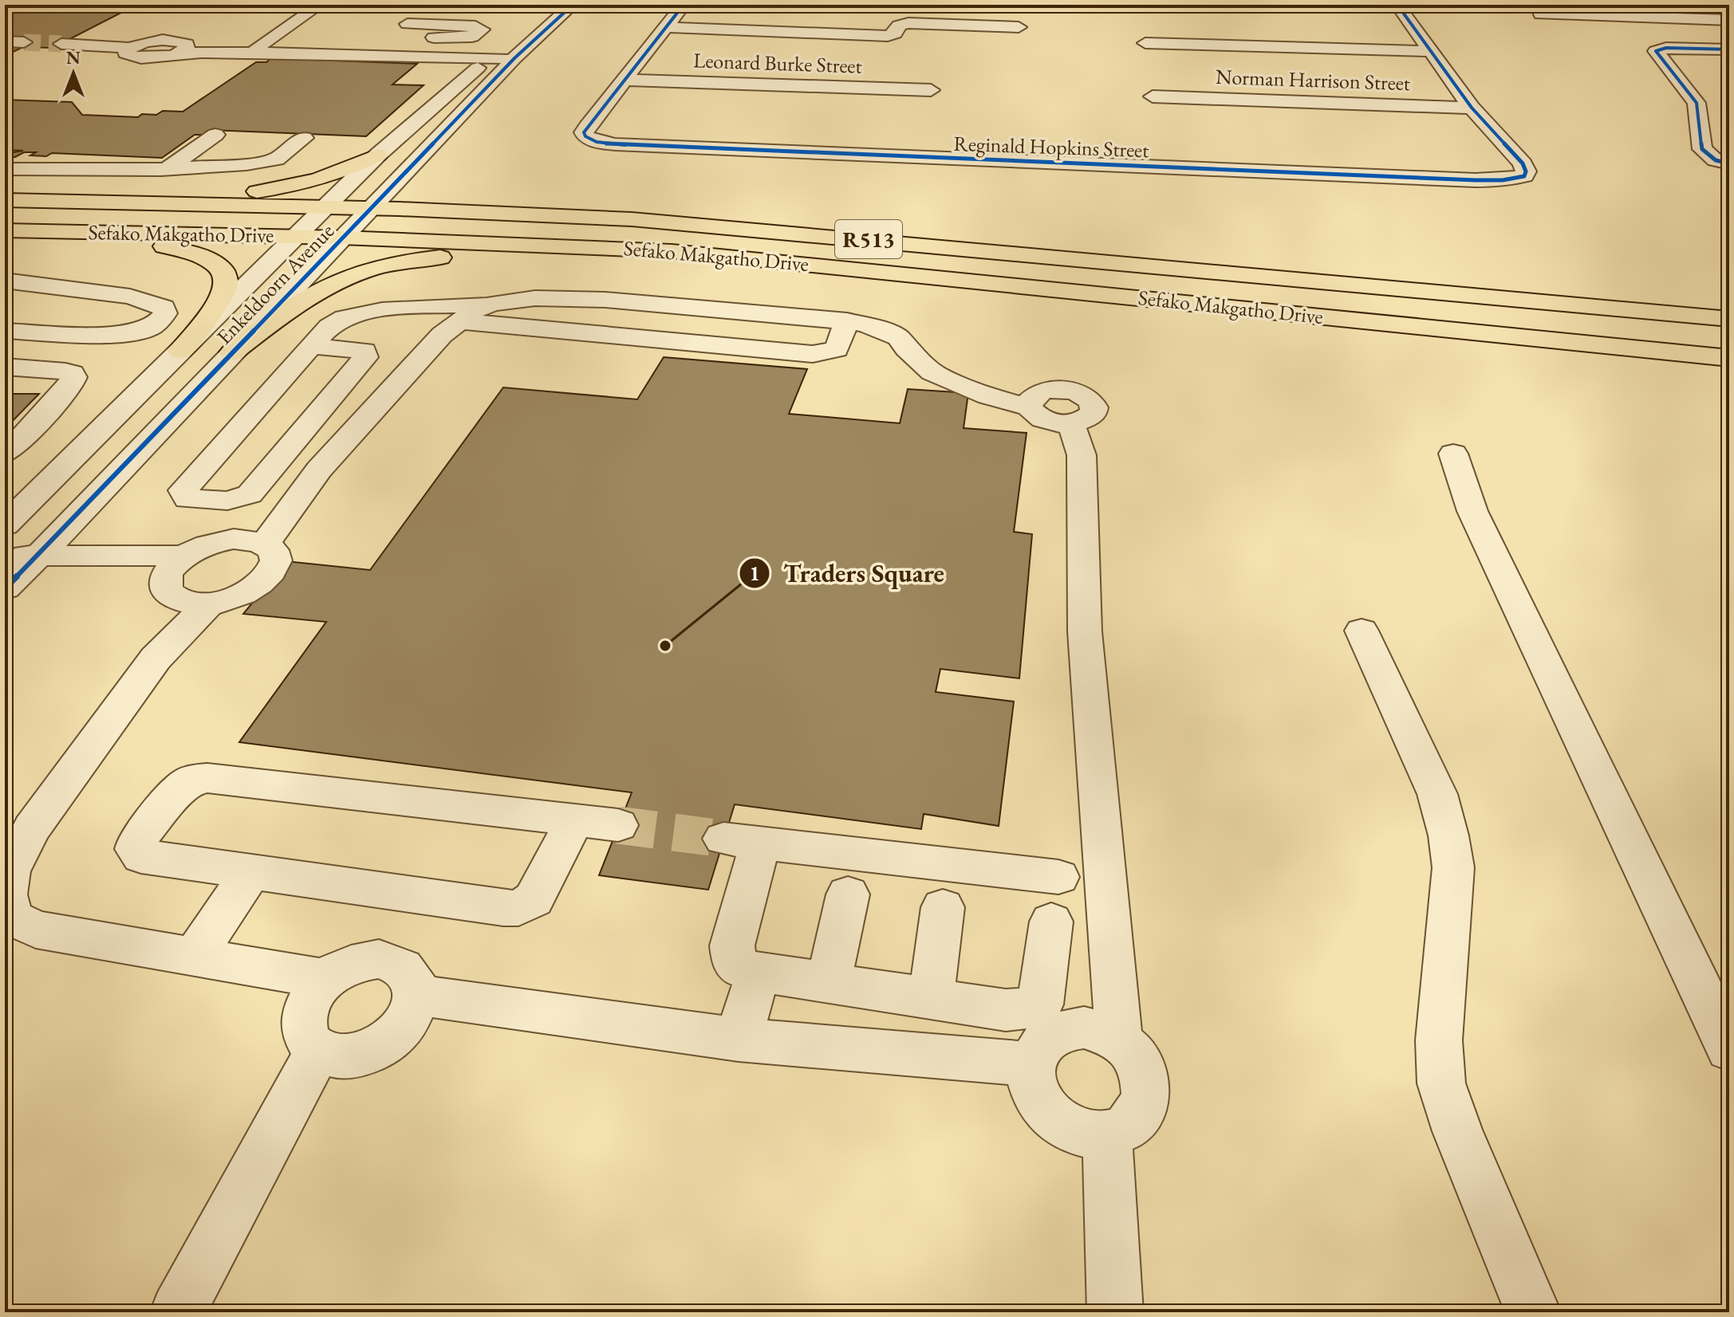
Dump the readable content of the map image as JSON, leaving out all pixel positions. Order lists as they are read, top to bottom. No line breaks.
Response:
{"streets":{"main road":["Sefako Makgatho Drive","R513"],"street":["Leonard Burke Street","Norman Harrison Street","Reginald Hopkins Street","Enkeldoorn Avenue"]},"crossings":[["Leonard Burke Street","Reginald Hopkins Street"],["Norman Harrison Street","Reginald Hopkins Street"],["Sefako Makgatho Drive","Enkeldoorn Avenue"]],"places":["Traders Square"],"north":"top"}
